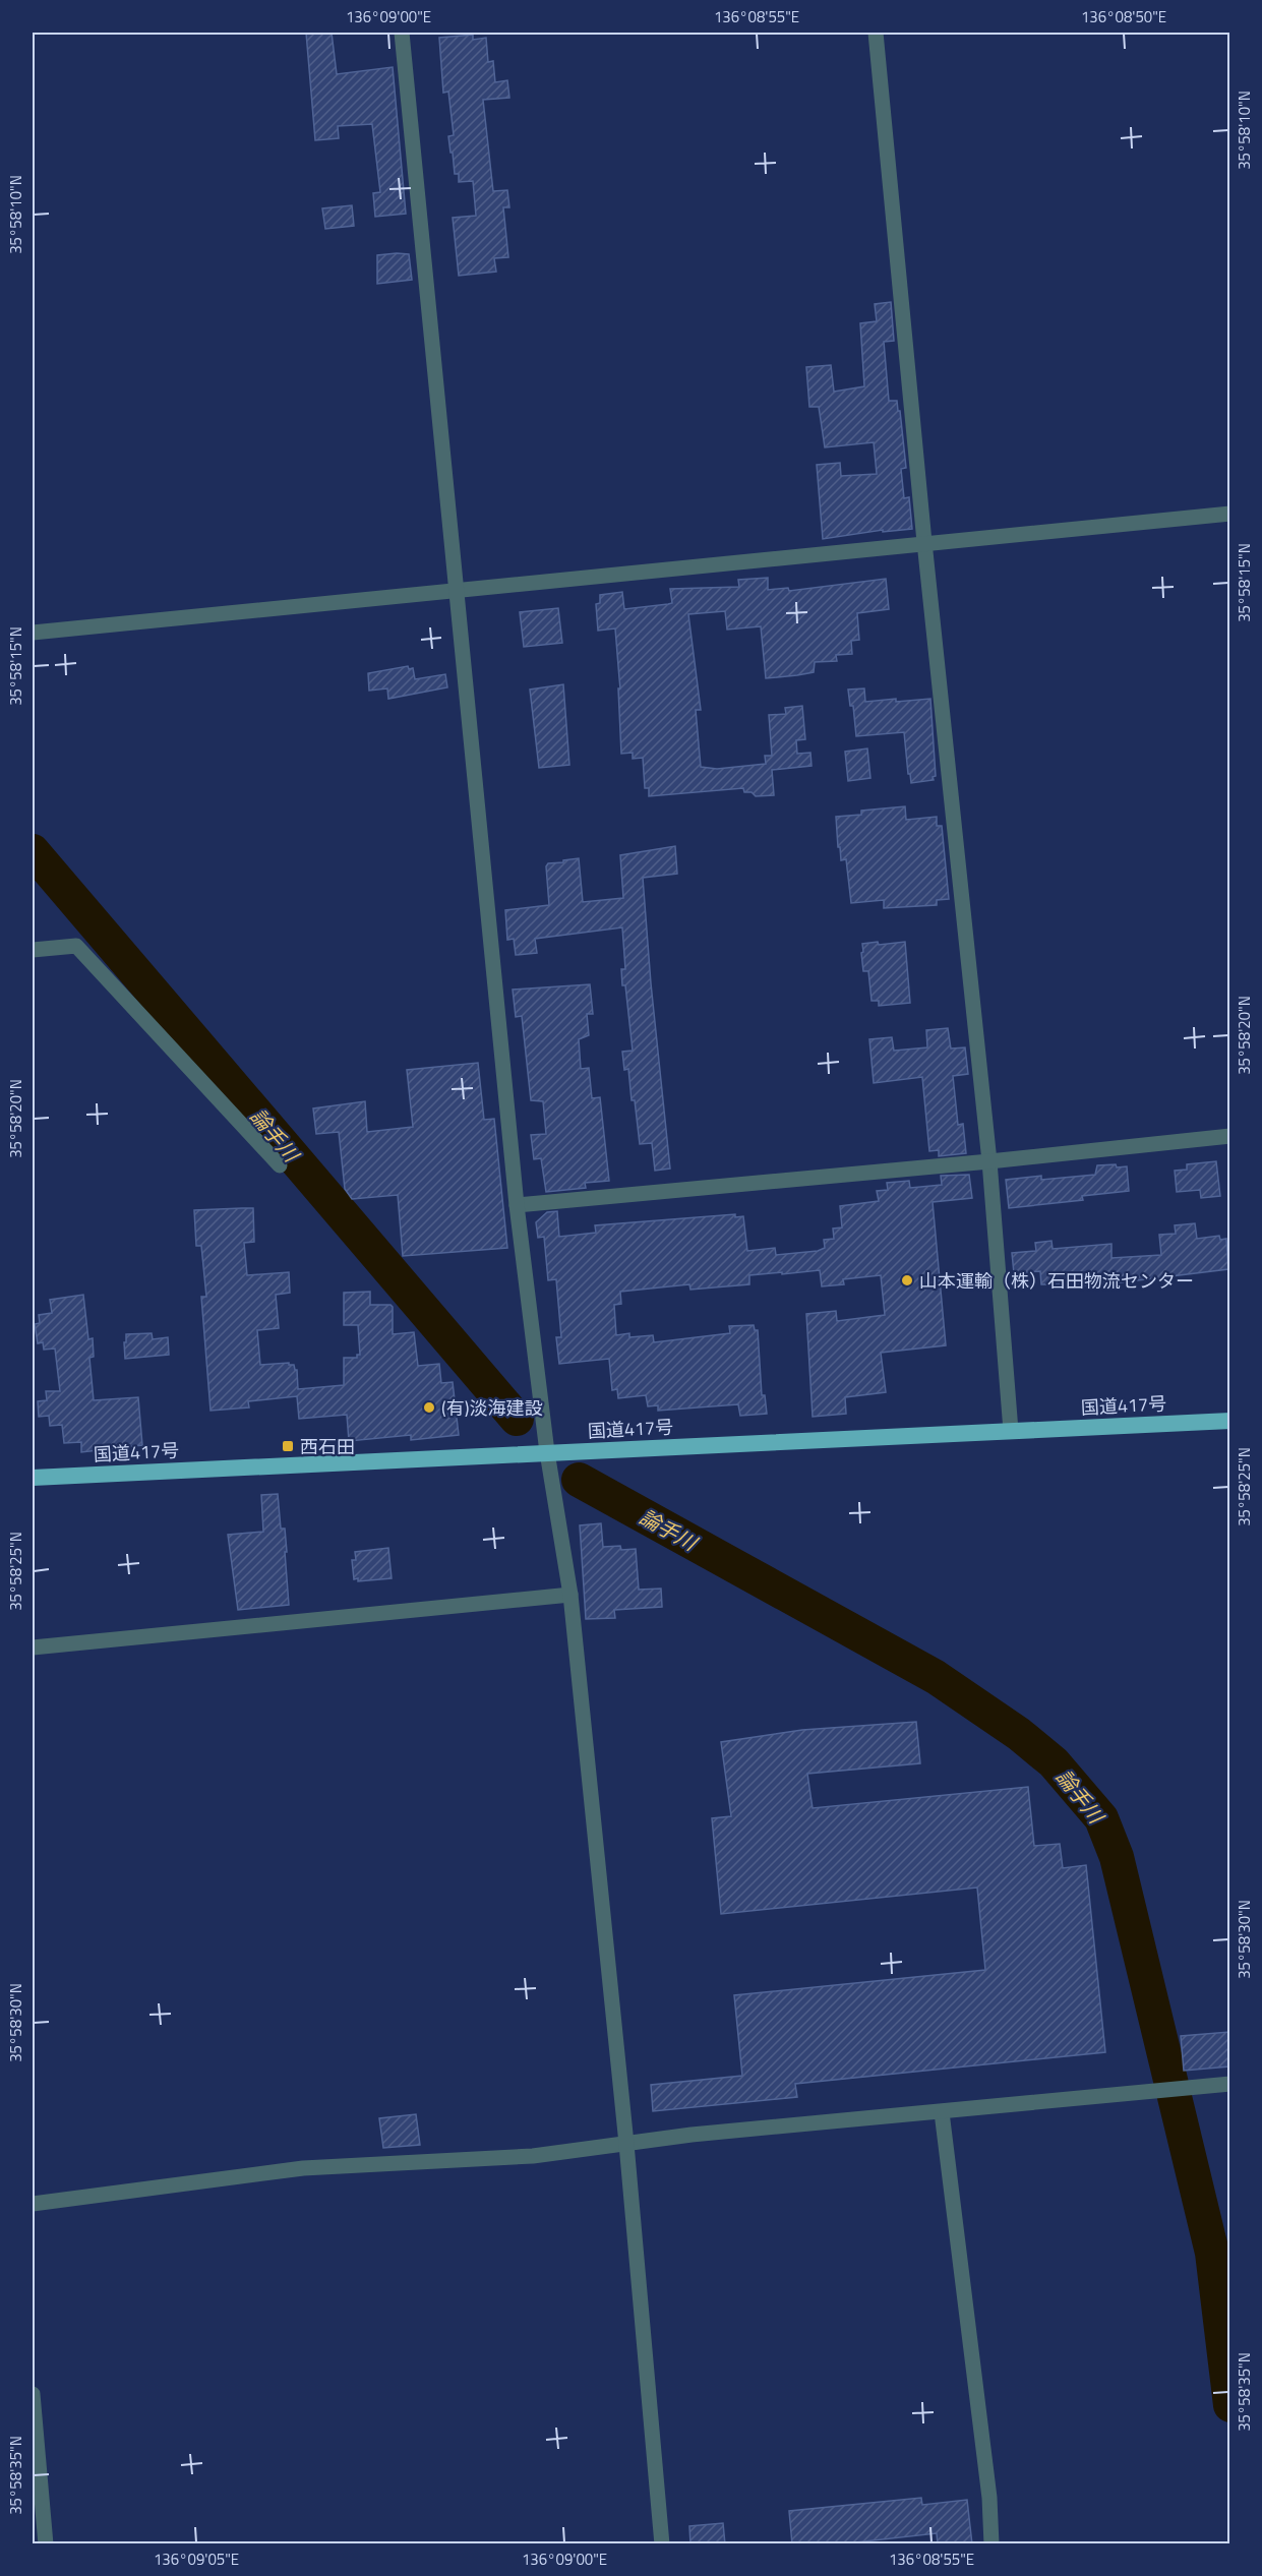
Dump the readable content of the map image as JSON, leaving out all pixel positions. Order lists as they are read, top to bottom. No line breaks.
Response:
{"streets":{"highway":["国道417号"]},"water":["論手川"],"places":{"other":["山本運輸（株）石田物流センター","(有)淡海建設"],"transit":["西石田"]},"coordinates":["136°09'00\"E","136°08'55\"E","136°08'50\"E","35°58'10\"N","35°58'15\"N","35°58'20\"N","35°58'25\"N","35°58'30\"N","35°58'35\"N","136°09'05\"E"]}
